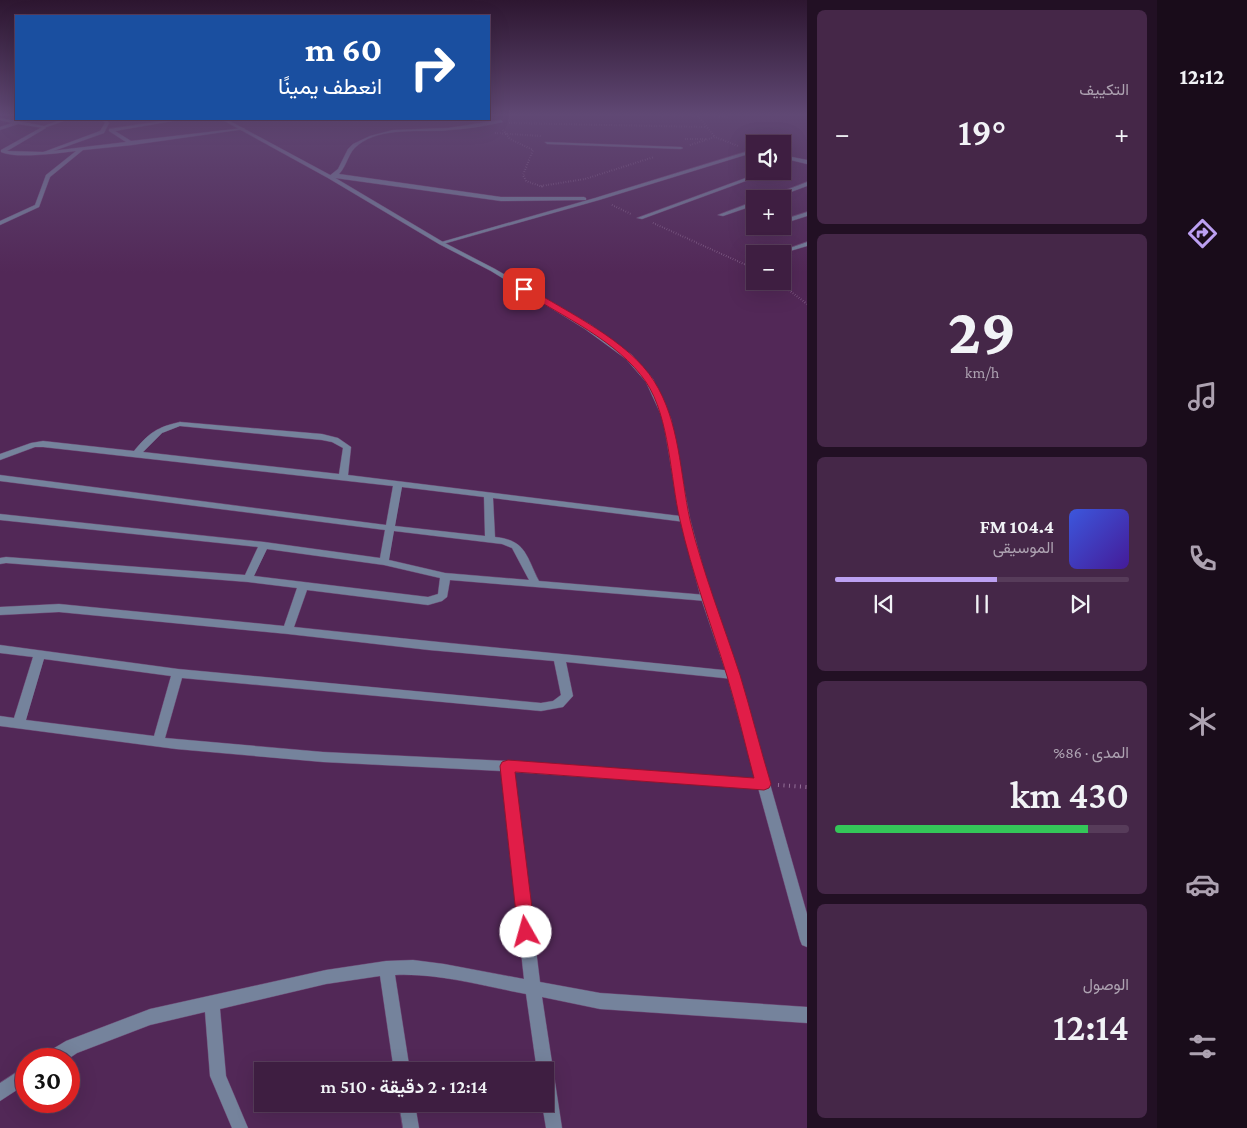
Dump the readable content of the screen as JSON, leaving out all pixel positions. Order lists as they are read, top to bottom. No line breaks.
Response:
{"page":{"tabs":"12:12","tile":["التكييف",["29","km/h"],["المدى · 86%","430 km"],["الوصول","12:14"]],"turn":["60 m","انعطف يمينًا"],"heat":["−","19°","+"],"map_buttons":["+","−"],"song":["104.4 FM","الموسيقى"],"limit":"30","trip":"12:14 · 2 دقيقة · 510 m"}}
